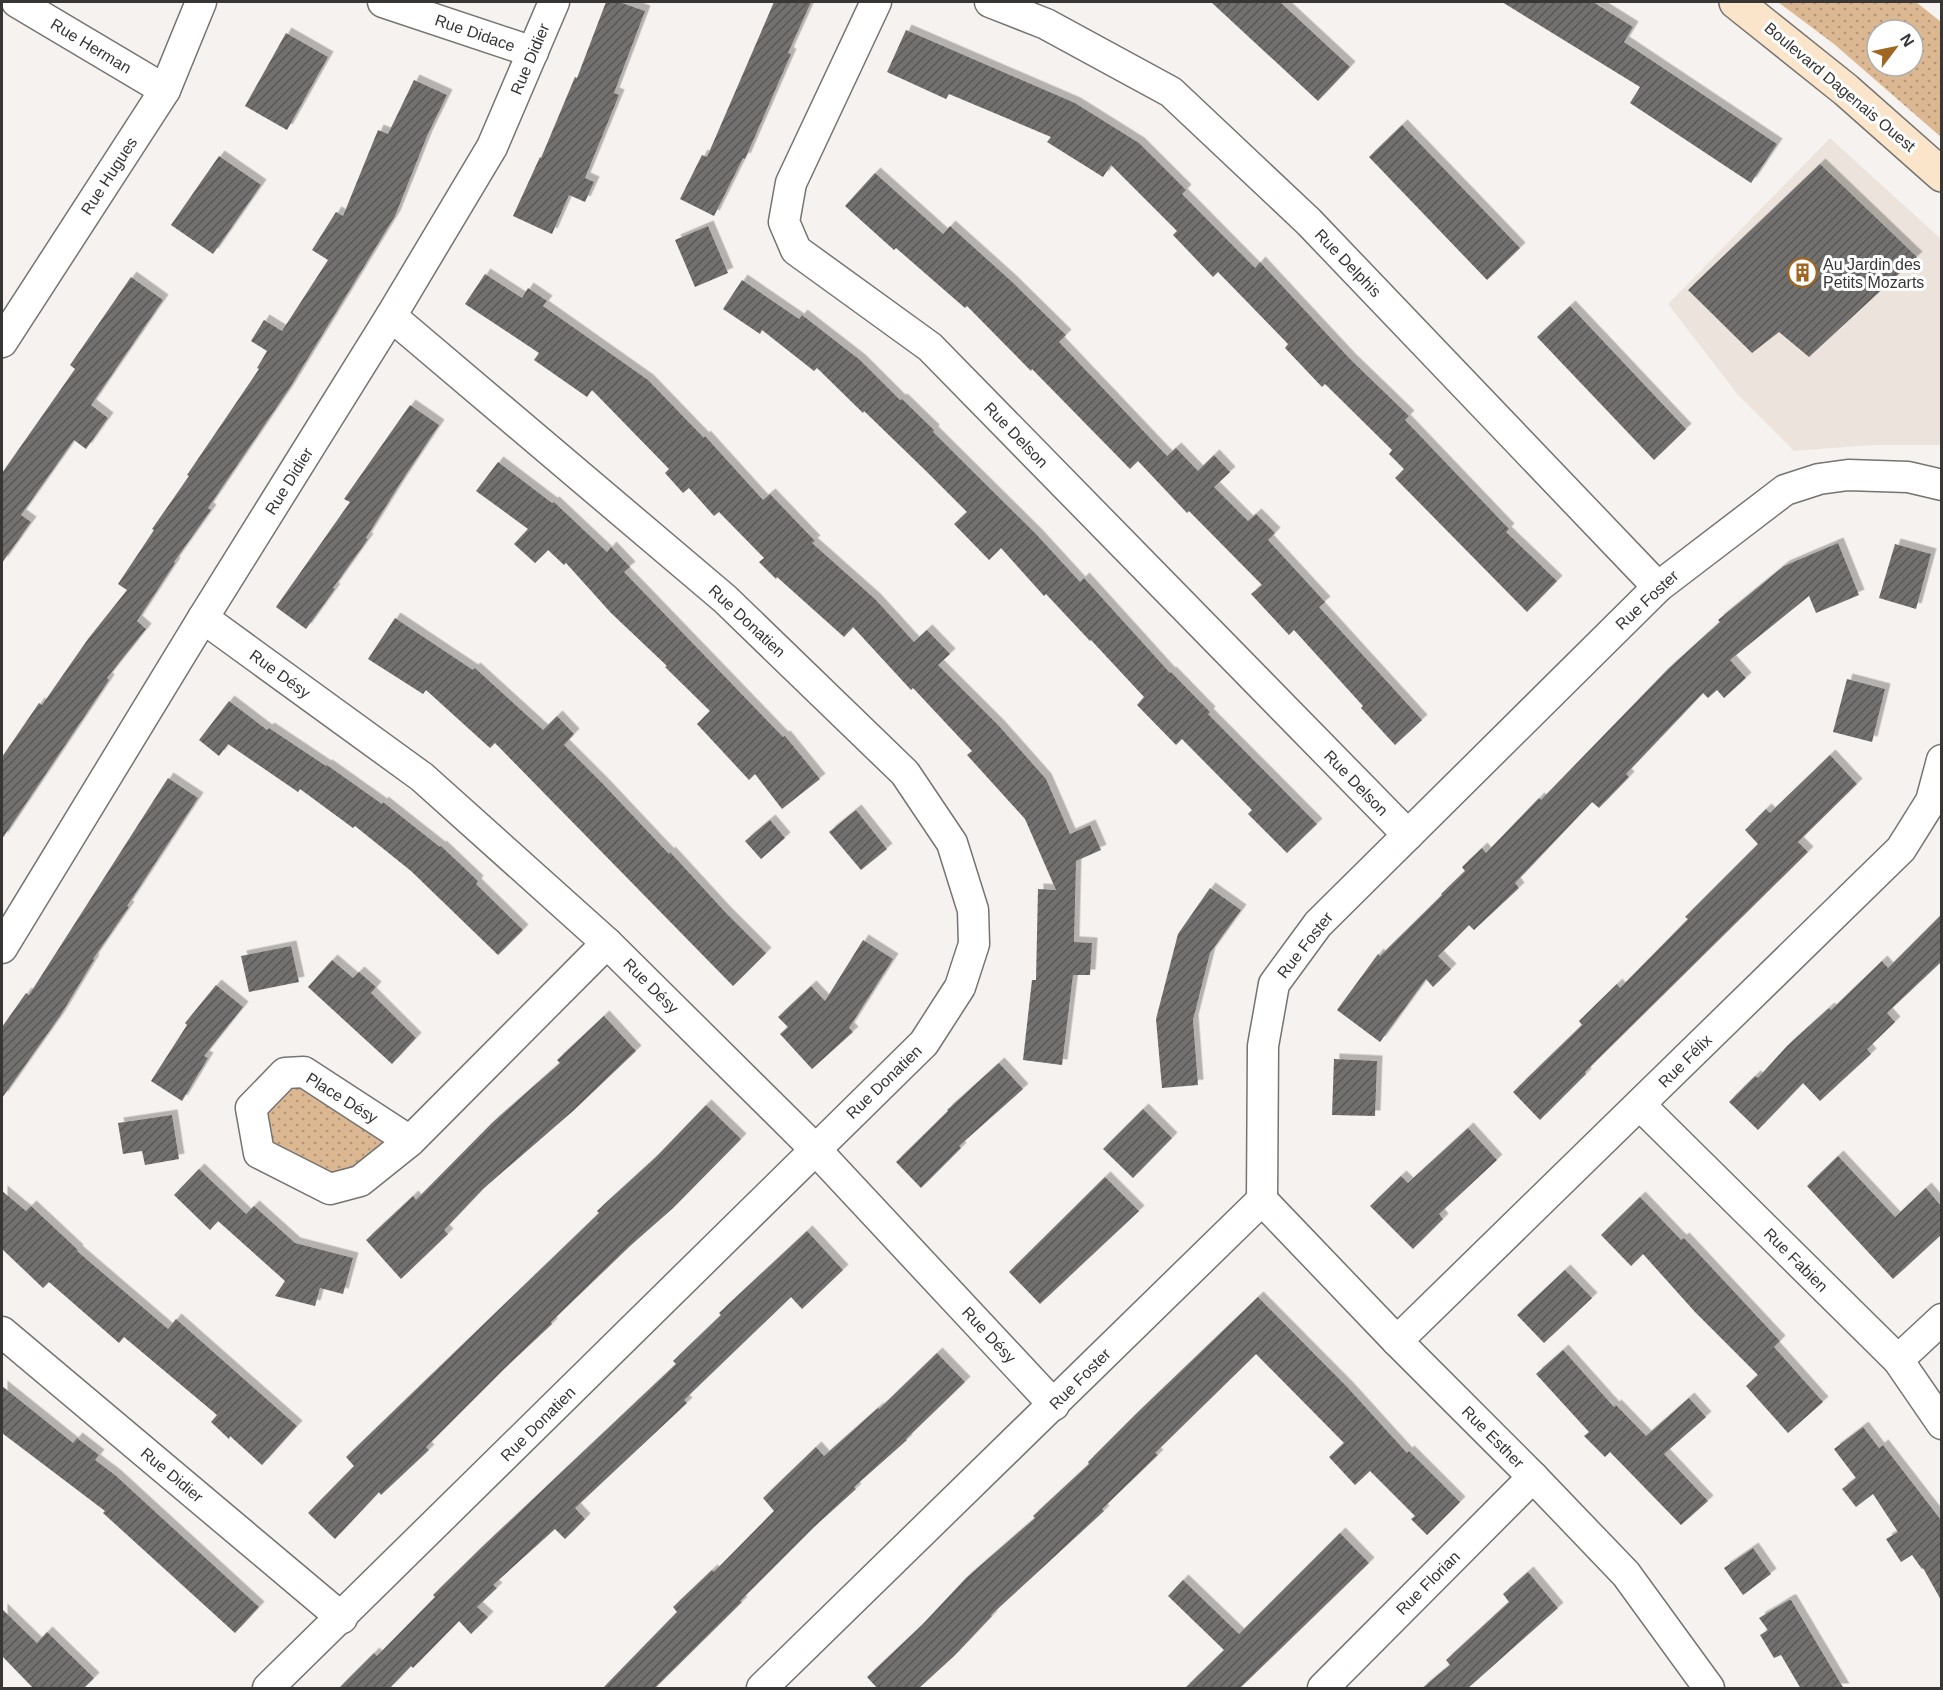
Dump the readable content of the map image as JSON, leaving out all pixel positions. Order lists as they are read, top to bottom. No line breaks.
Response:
{"streets":{"main road":["Boulevard Dagenais Ouest"],"street":["Rue Didace","Rue Herman","Rue Didier","Rue Hugues","Rue Delphis","Rue Delson","Rue Foster","Rue Donatien","Rue Désy","Rue Félix","Place Désy","Rue Fabien","Rue Esther","Rue Florian"]},"crossings":[["Rue Didace","Rue Didier"],["Rue Herman","Rue Hugues"],["Rue Didier","Rue Donatien"],["Rue Didier","Rue Désy"],["Rue Delphis","Rue Foster"],["Rue Delson","Rue Foster"],["Rue Foster","Rue Désy"],["Rue Foster","Rue Esther"],["Rue Donatien","Rue Désy"],["Rue Désy","Place Désy"],["Rue Félix","Rue Fabien"],["Rue Félix","Rue Esther"],["Rue Esther","Rue Florian"]],"places":{"building":["Au Jardin des Petits Mozarts"]},"north":"top right"}
